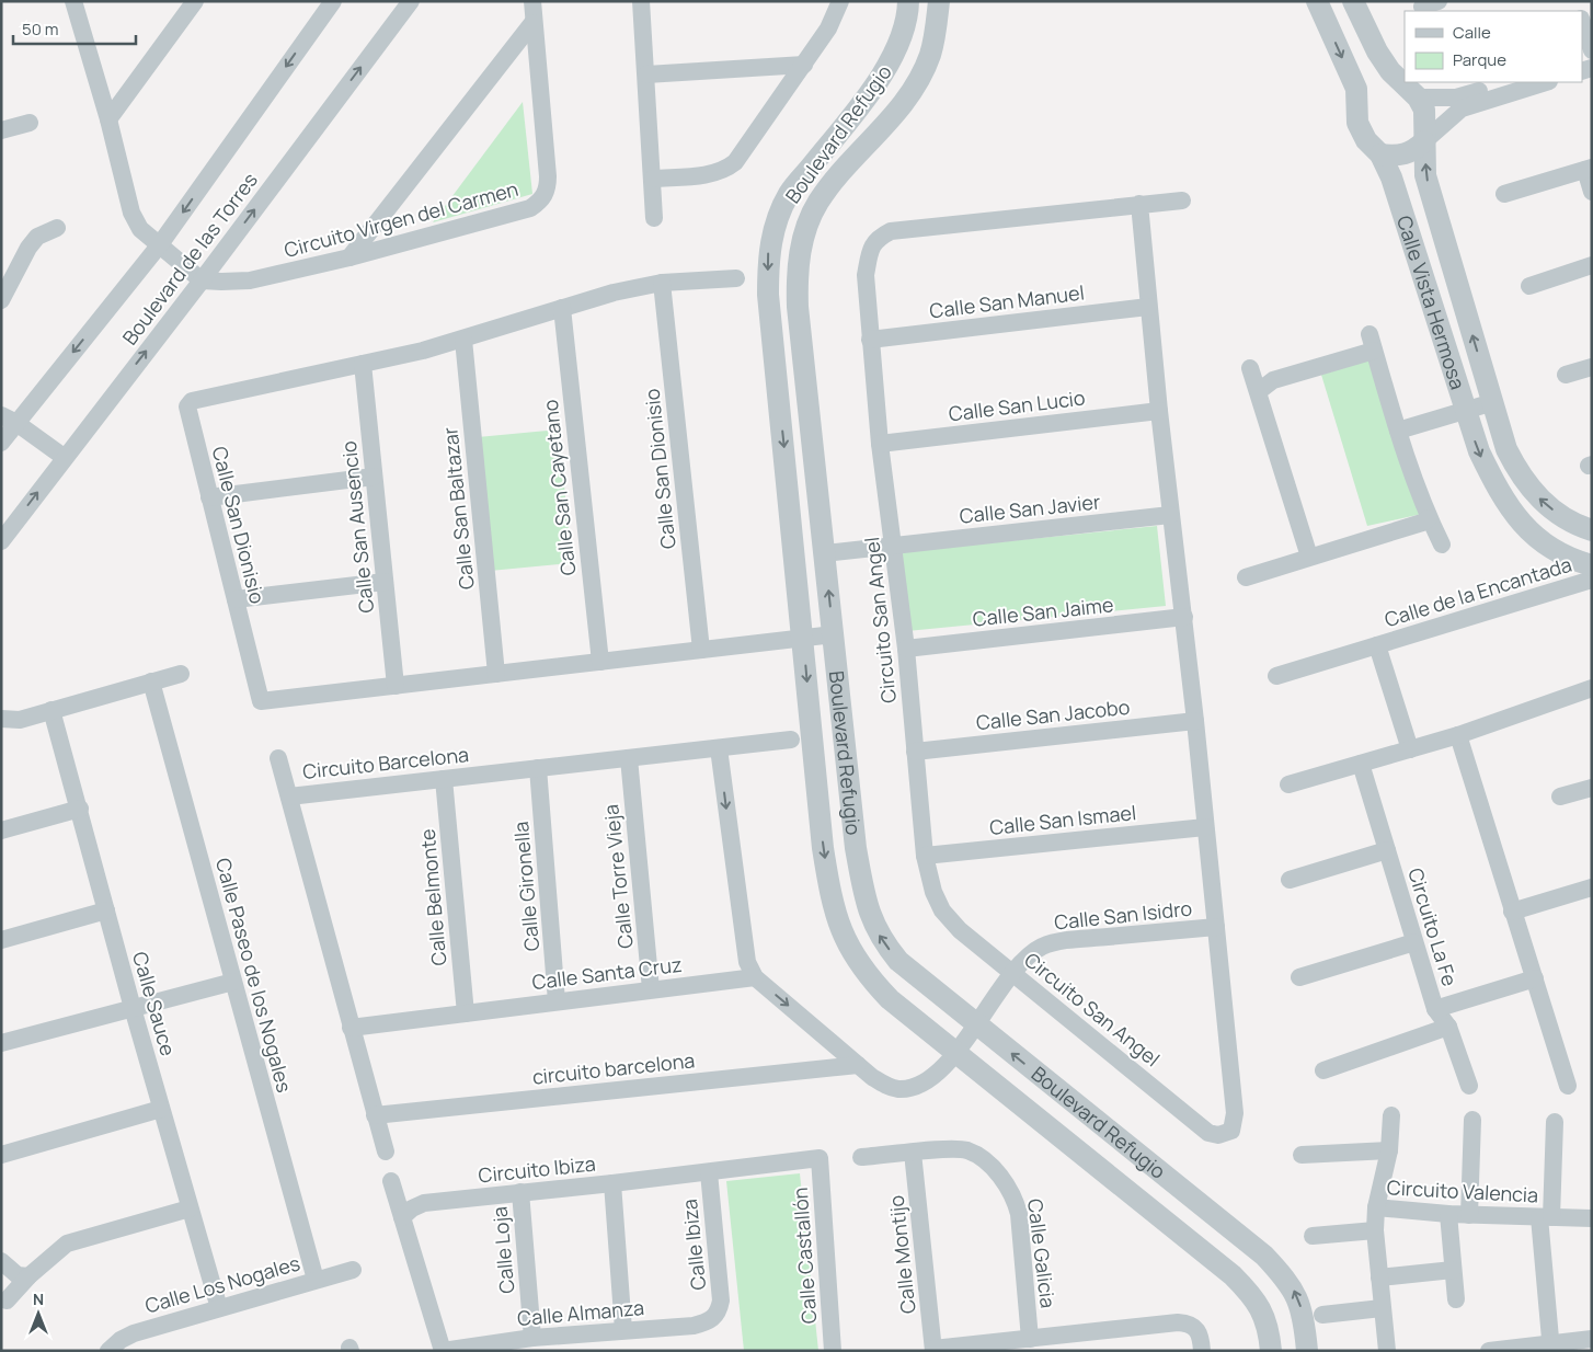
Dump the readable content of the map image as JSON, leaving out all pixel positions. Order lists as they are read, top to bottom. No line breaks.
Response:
{"streets":{"street":["Boulevard Refugio","Circuito Virgen del Carmen","Boulevard de las Torres","Calle San Manuel","Calle Vista Hermosa","Calle San Lucio","Calle San Dionisio","Calle San Cayetano","Calle San Baltazar","Calle San Javier","Calle San Ausencio","Calle de la Encantada","Calle San Jaime","Circuito San Angel","Calle San Jacobo","Circuito Barcelona","Calle San Ismael","Calle Torre Vieja","Calle Gironella","Calle Belmonte","Calle San Isidro","Circuito La Fe","Calle Santa Cruz","Calle Paseo de los Nogales","Calle Sauce","circuito barcelona","Circuito Ibiza","Circuito Valencia","Calle Ibiza","Calle Loja","Calle Galicia","Calle Montijo","Calle Castallón","Calle Los Nogales","Calle Almanza"]},"crossings":[["Boulevard Refugio","Calle San Dionisio"],["Boulevard Refugio","Calle San Javier"],["Circuito Virgen del Carmen","Boulevard de las Torres"],["Calle San Manuel","Circuito San Angel"],["Calle San Lucio","Circuito San Angel"],["Calle San Dionisio","Calle San Cayetano"],["Calle San Dionisio","Calle San Baltazar"],["Calle San Dionisio","Calle San Ausencio"],["Calle San Javier","Circuito San Angel"],["Calle San Jaime","Circuito San Angel"],["Circuito San Angel","Calle San Jacobo"],["Circuito San Angel","Calle San Ismael"],["Circuito San Angel","Calle San Isidro"],["Circuito Barcelona","Calle Torre Vieja"],["Circuito Barcelona","Calle Gironella"],["Circuito Barcelona","Calle Belmonte"],["Circuito Barcelona","circuito barcelona"],["Calle Torre Vieja","Calle Santa Cruz"],["Calle Gironella","Calle Santa Cruz"],["Calle Belmonte","Calle Santa Cruz"],["Calle Paseo de los Nogales","Calle Los Nogales"],["Calle Sauce","Calle Los Nogales"],["Circuito Ibiza","Calle Ibiza"],["Circuito Ibiza","Calle Loja"],["Circuito Ibiza","Calle Castallón"],["Calle Ibiza","Calle Almanza"],["Calle Loja","Calle Almanza"],["Calle Galicia","Calle Montijo"]],"legend":["Calle","Parque"],"scale_bar":"50 m","north":"top"}
